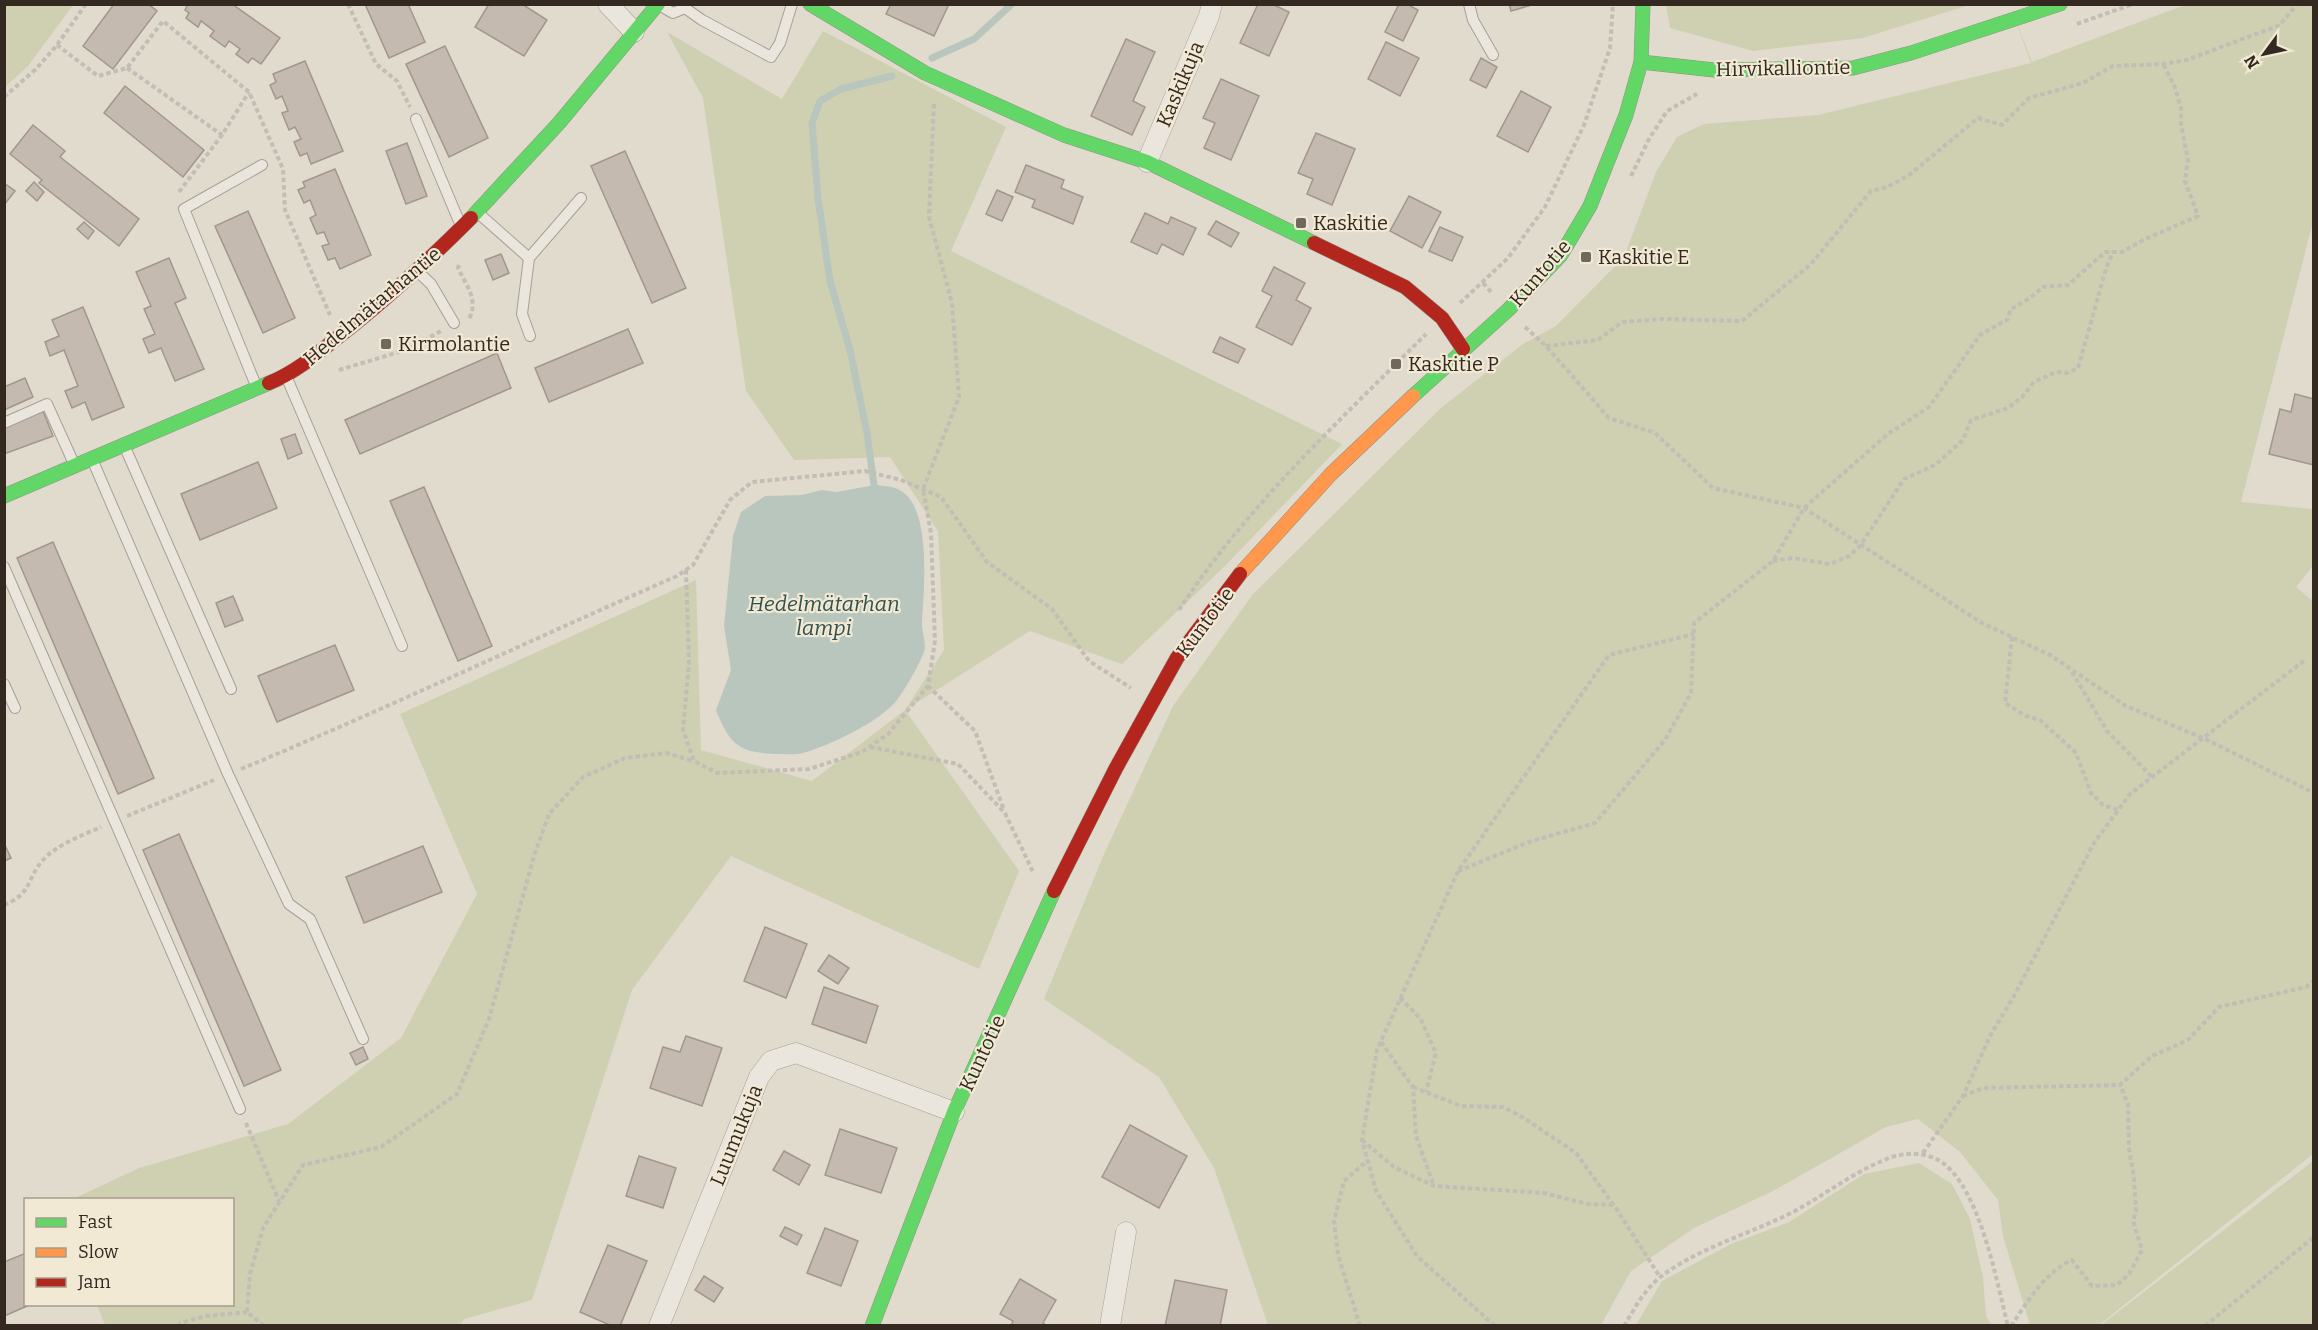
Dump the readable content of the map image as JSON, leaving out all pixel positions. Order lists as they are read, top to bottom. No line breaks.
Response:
{"streets":{"street":["Hirvikalliontie","Kaskikuja","Kuntotie","Hedelmätarhantie","Luumukuja"]},"crossings":[["Hirvikalliontie","Kuntotie"],["Kuntotie","Luumukuja"]],"water":["Hedelmätarhan lampi"],"places":{"transit":["Kaskitie","Kaskitie E","Kirmolantie","Kaskitie P"]},"legend":["Fast","Slow","Jam"],"north":"bottom left"}
